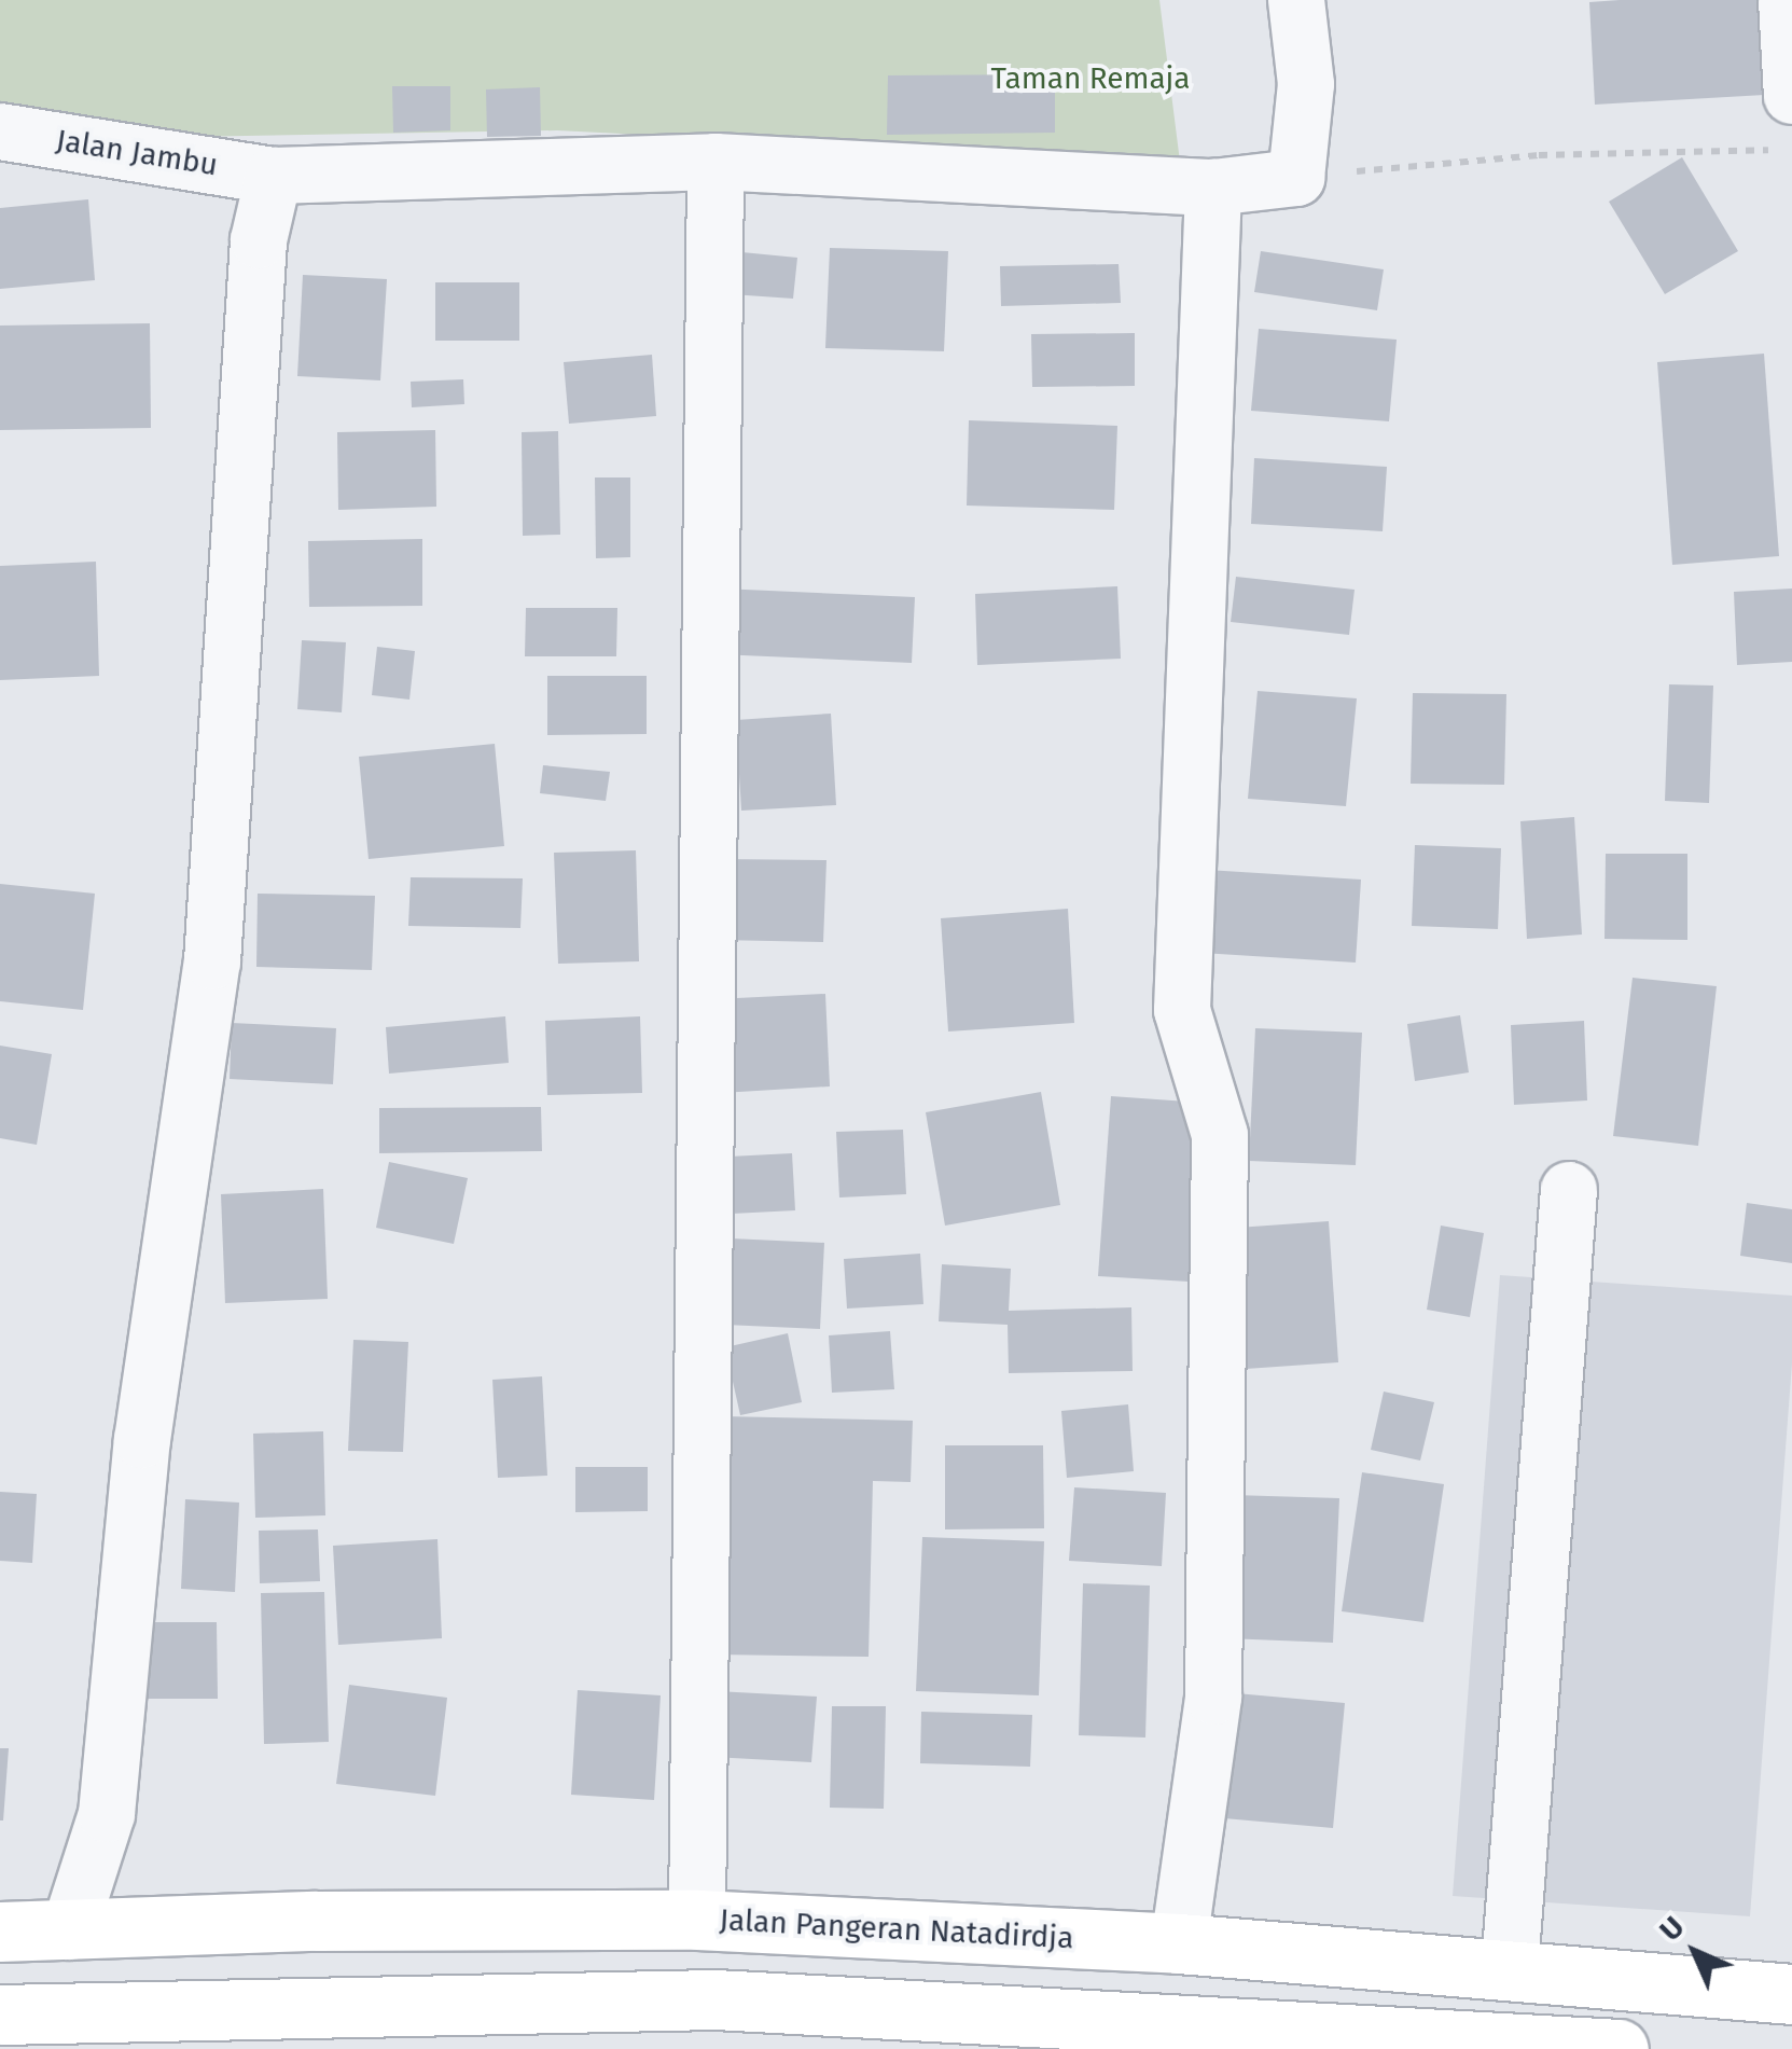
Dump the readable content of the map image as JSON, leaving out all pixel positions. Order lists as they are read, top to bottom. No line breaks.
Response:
{"streets":{"main road":["Jalan Pangeran Natadirdja"],"street":["Jalan Jambu"]},"parks":["Taman Remaja"],"north":"top left"}
